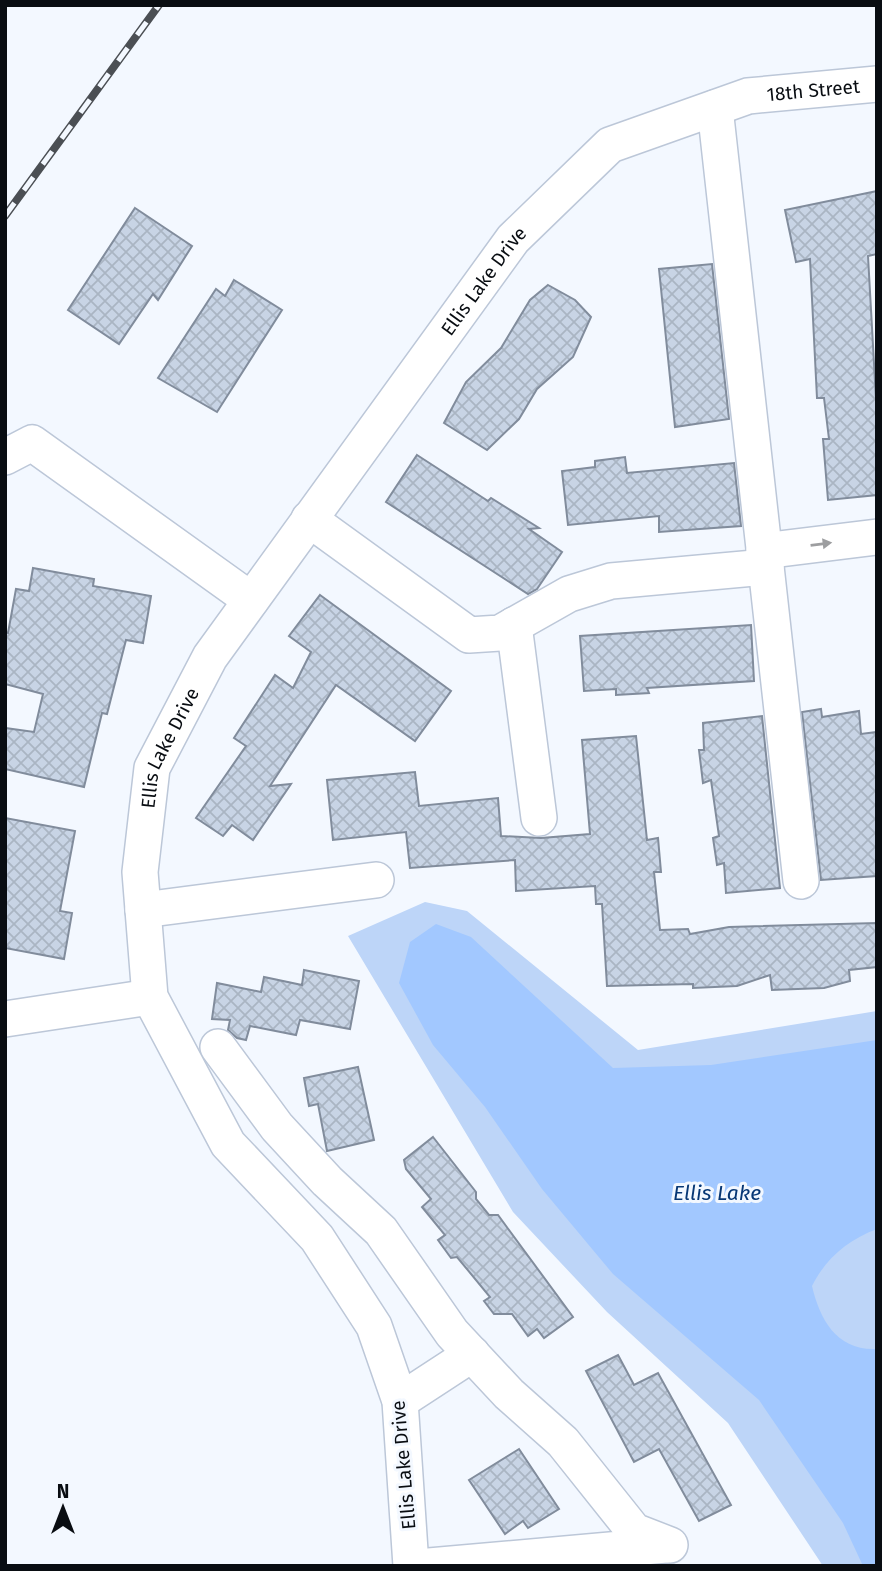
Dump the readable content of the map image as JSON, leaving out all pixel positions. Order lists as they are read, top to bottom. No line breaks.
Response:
{"streets":{"street":["18th Street","Ellis Lake Drive"]},"crossings":[["18th Street","Ellis Lake Drive"]],"water":["Ellis Lake"],"north":"top"}
